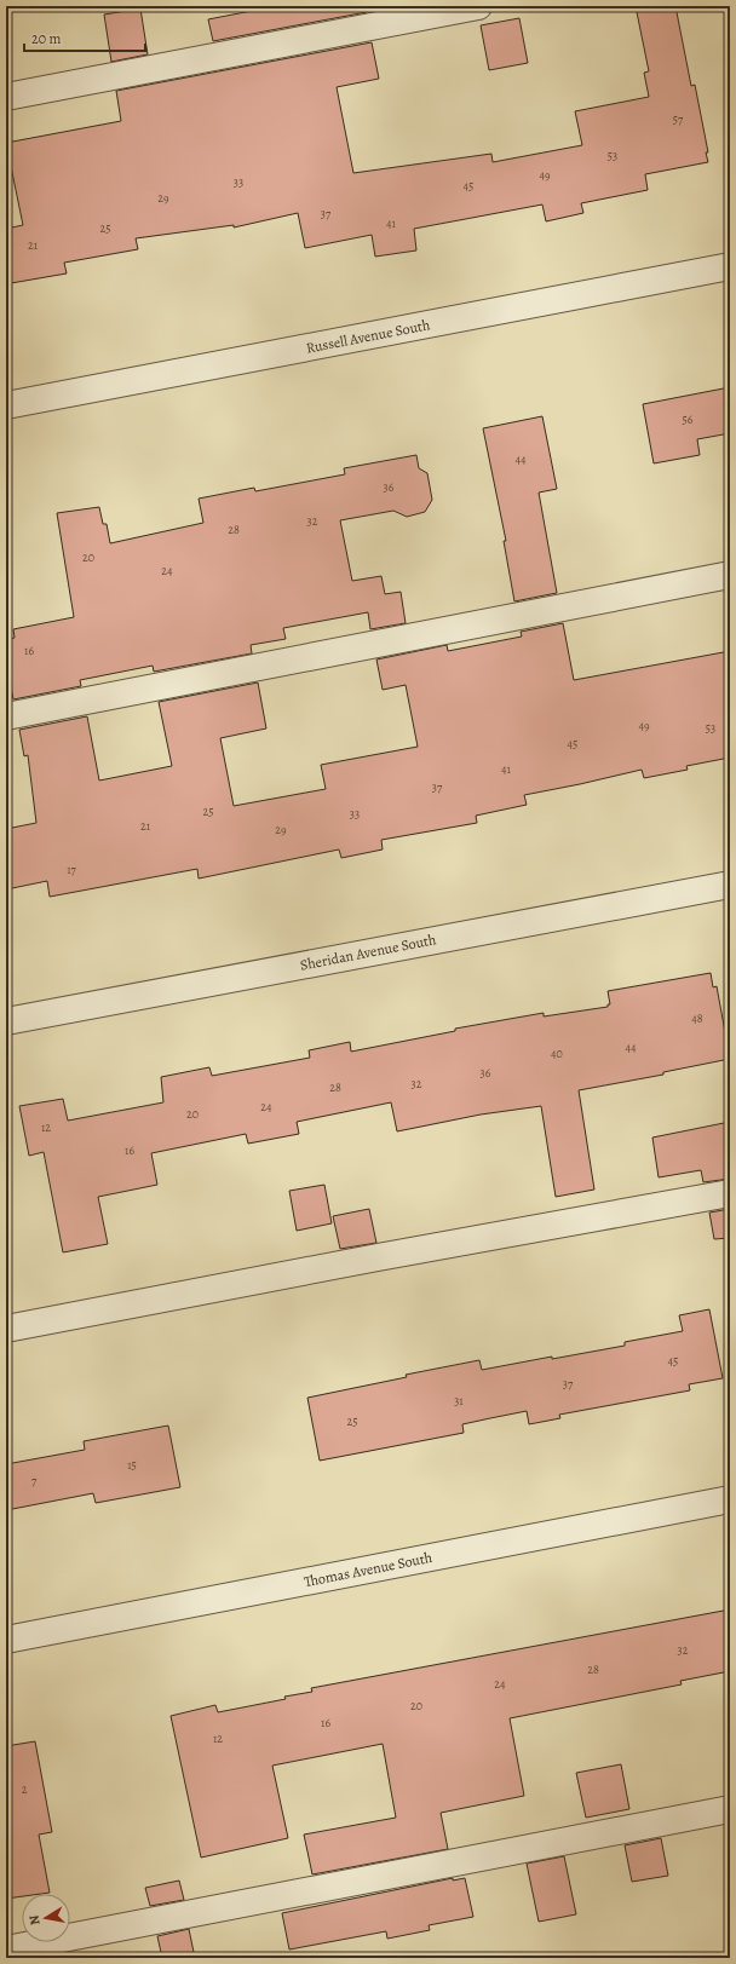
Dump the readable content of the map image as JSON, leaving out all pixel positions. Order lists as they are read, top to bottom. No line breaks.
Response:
{"streets":{"street":["Russell Avenue South","Sheridan Avenue South","Thomas Avenue South"]},"house_numbers":["57","53","49","33","45","29","37","41","25","21","56","44","36","32","28","20","24","16","49","53","45","41","37","25","33","21","29","17","48","44","40","36","32","28","24","20","12","16","45","37","31","25","15","7","32","28","24","20","16","12","2"],"scale_bar":"20 m","north":"left"}
